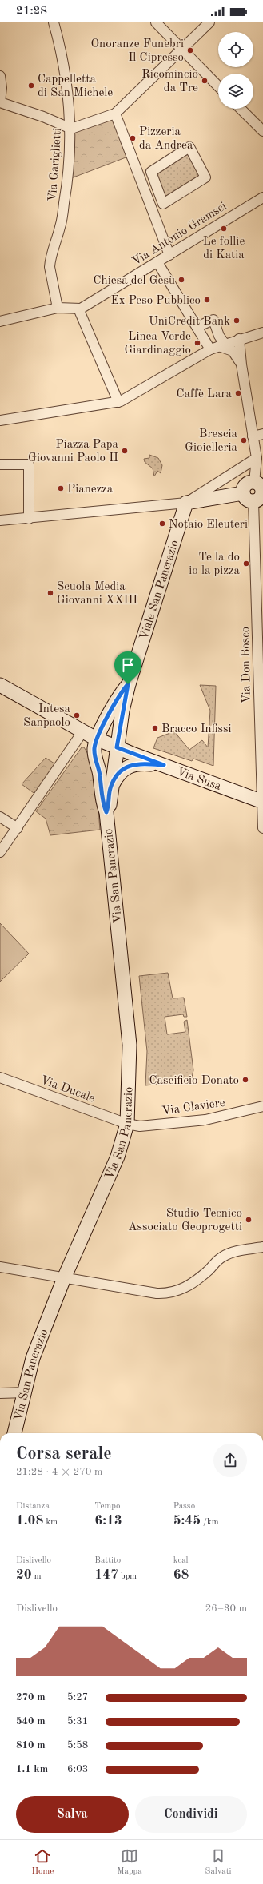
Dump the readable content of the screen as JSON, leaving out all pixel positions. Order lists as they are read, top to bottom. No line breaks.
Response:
{"streets":{"street":["Via Gariglietti","Via Antonio Gramsci","Viale San Pancrazio","Via Don Bosco","Via Susa","Via San Pancrazio","Via Ducale","Via Claviere"]},"crossings":[["Viale San Pancrazio","Via Susa"],["Viale San Pancrazio","Via San Pancrazio"],["Via Don Bosco","Via Susa"],["Via San Pancrazio","Via Ducale"],["Via San Pancrazio","Via Claviere"],["Via Ducale","Via Claviere"]],"places":["Onoranze Funebri Il Cipresso","Ricomincio da Tre","Cappelletta di San Michele","Pizzeria da Andrea","Le follie di Katia","Chiesa del Gesù","Ex Peso Pubblico","UniCredit Bank","Linea Verde Giardinaggio","Caffè Lara","Brescia Gioielleria","Piazza Papa Giovanni Paolo II","Pianezza","Notaio Eleuteri","Te la do io la pizza","Scuola Media Giovanni XXIII","Intesa Sanpaolo","Bracco Infissi","Caseificio Donato","Studio Tecnico Associato Geoprogetti"],"page":{"status":"21:28","heading":["Corsa serale","21:28 · 4 × 270 m"],"stats":[["Distanza","1.08 km"],["Tempo","6:13"],["Passo","5:45 /km"],["Dislivello","20 m"],["Battito","147 bpm"],["kcal","68"]],"chart":["Dislivello","26–30 m"],"list":[{"name":"270 m","note":"5:27"},{"name":"540 m","note":"5:31"},{"name":"810 m","note":"5:58"},{"name":"1.1 km","note":"6:03"}],"buttons":["Salva","Condividi"],"tabs":["Home","Mappa","Salvati"]}}
